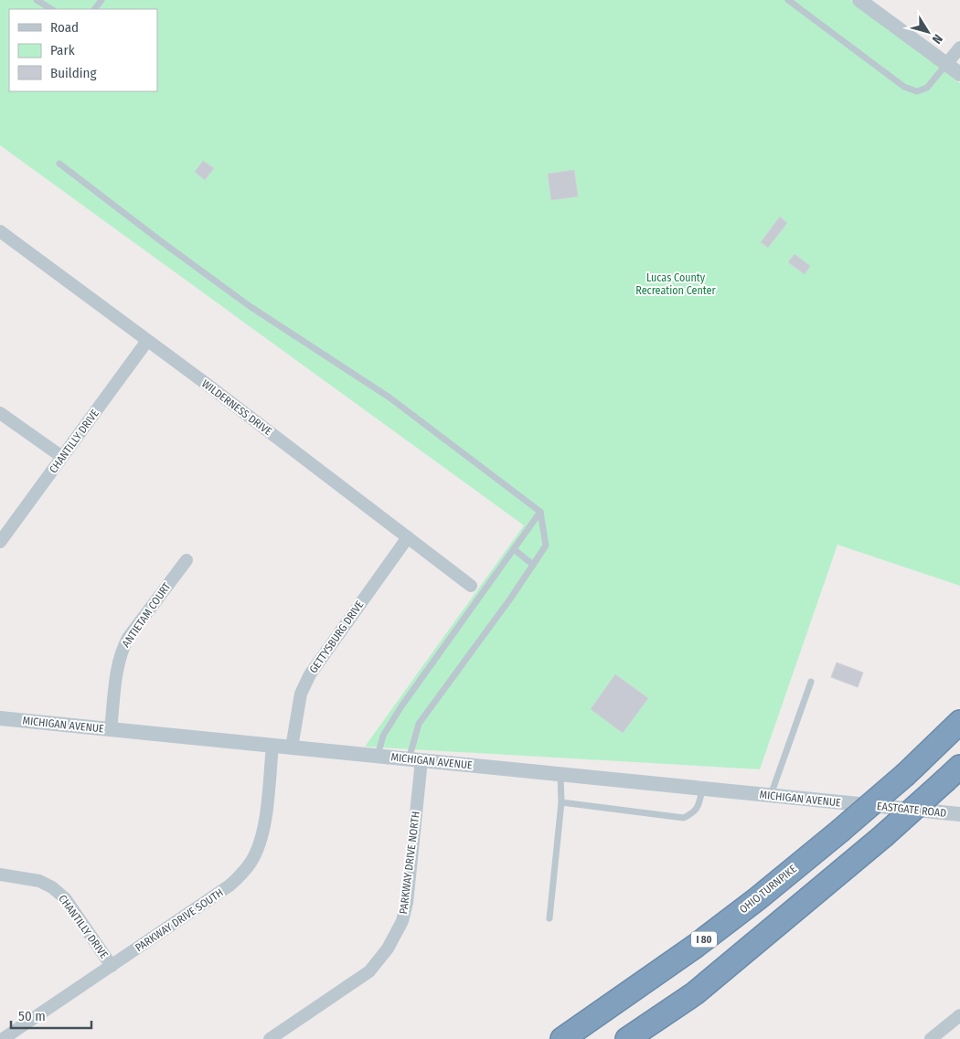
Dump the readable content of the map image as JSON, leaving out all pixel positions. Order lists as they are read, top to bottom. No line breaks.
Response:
{"streets":{"highway":["OHIO TURNPIKE","I 80"],"street":["WILDERNESS DRIVE","CHANTILLY DRIVE","ANTIETAM COURT","GETTYSBURG DRIVE","MICHIGAN AVENUE","EASTGATE ROAD","PARKWAY DRIVE NORTH","PARKWAY DRIVE SOUTH"]},"crossings":[["WILDERNESS DRIVE","CHANTILLY DRIVE"],["WILDERNESS DRIVE","GETTYSBURG DRIVE"],["CHANTILLY DRIVE","PARKWAY DRIVE SOUTH"],["ANTIETAM COURT","MICHIGAN AVENUE"],["GETTYSBURG DRIVE","MICHIGAN AVENUE"],["MICHIGAN AVENUE","EASTGATE ROAD"],["MICHIGAN AVENUE","PARKWAY DRIVE NORTH"],["MICHIGAN AVENUE","PARKWAY DRIVE SOUTH"]],"parks":["Lucas County Recreation Center"],"legend":["Road","Park","Building"],"scale_bar":"50 m","north":"bottom right"}
